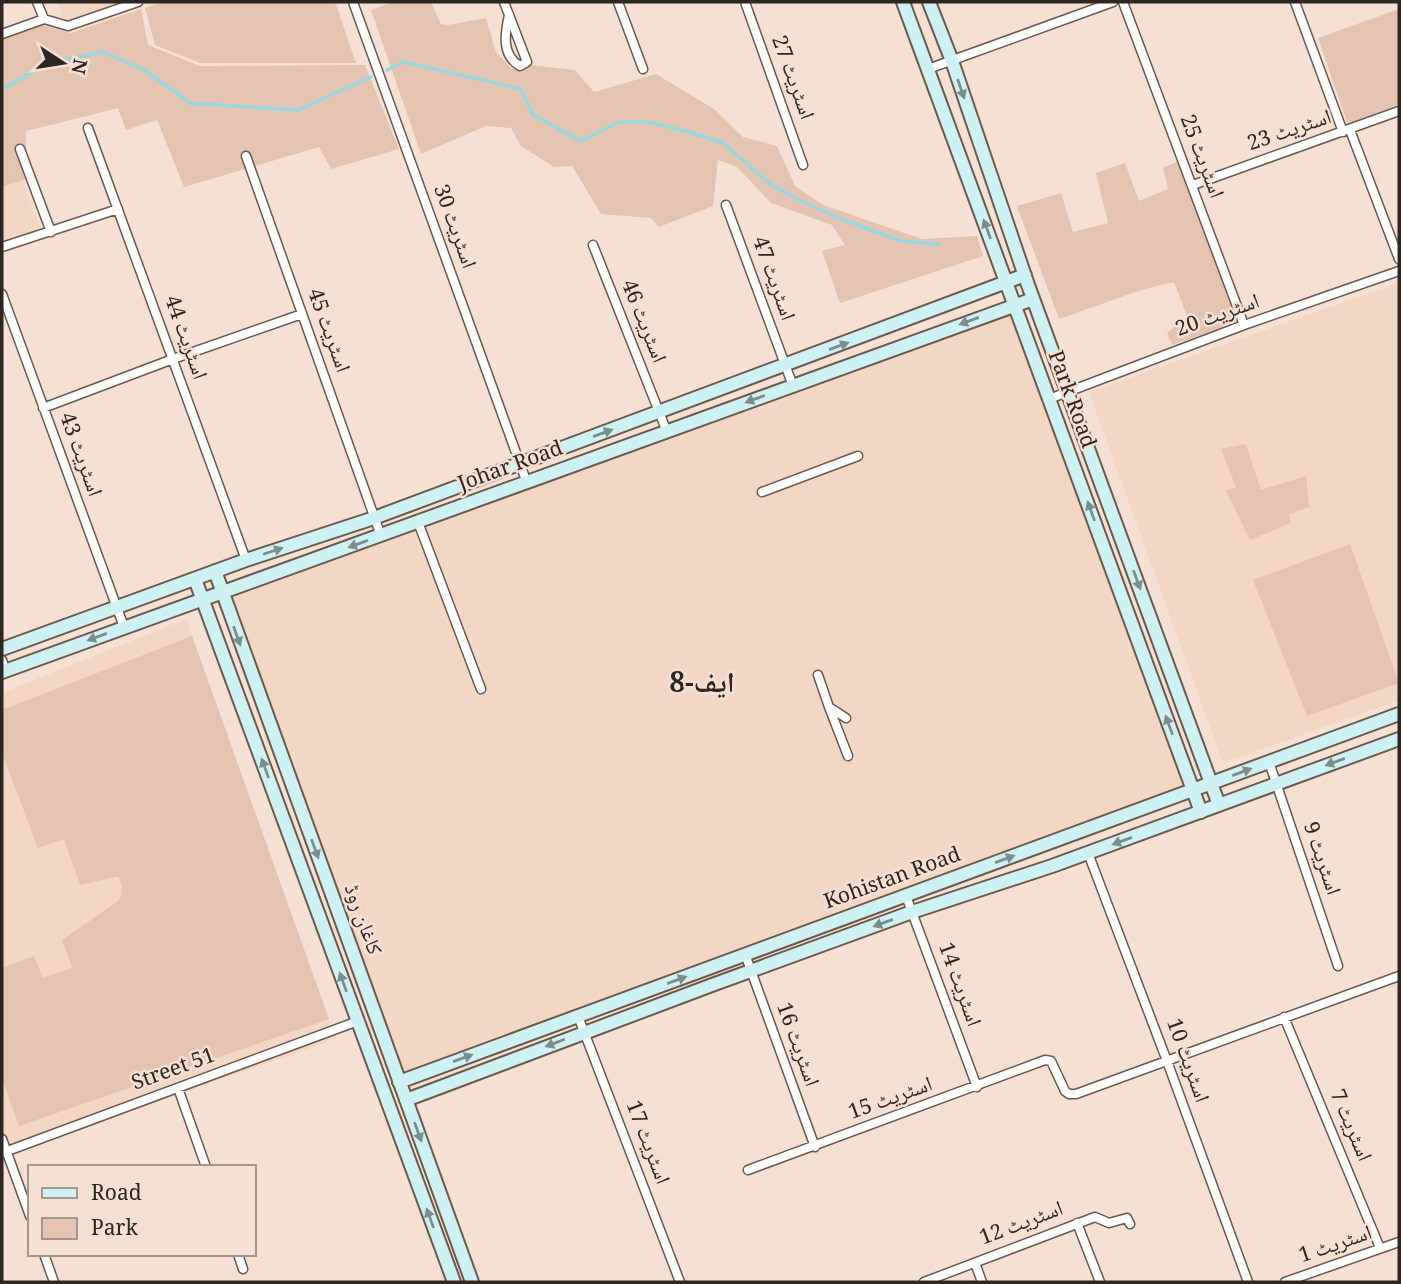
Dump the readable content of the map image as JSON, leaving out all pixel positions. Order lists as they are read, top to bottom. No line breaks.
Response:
{"streets":{"street":["اسٹریٹ 27","اسٹریٹ 23","اسٹریٹ 25","اسٹریٹ 30","اسٹریٹ 47","اسٹریٹ 20","اسٹریٹ 46","اسٹریٹ 45","اسٹریٹ 44","Park Road","اسٹریٹ 43","Johar Road","اسٹریٹ 9","Kohistan Road","کاغان روڈ","اسٹریٹ 14","اسٹریٹ 16","اسٹریٹ 10","Street 51","اسٹریٹ 15","اسٹریٹ 7","اسٹریٹ 17","اسٹریٹ 12","اسٹریٹ 1"]},"crossings":[["اسٹریٹ 23","اسٹریٹ 25"],["اسٹریٹ 25","اسٹریٹ 20"],["اسٹریٹ 30","Johar Road"],["اسٹریٹ 47","Johar Road"],["اسٹریٹ 20","Park Road"],["اسٹریٹ 46","Johar Road"],["اسٹریٹ 45","Johar Road"],["اسٹریٹ 44","Johar Road"],["Park Road","Johar Road"],["Park Road","Kohistan Road"],["اسٹریٹ 43","Johar Road"],["Johar Road","کاغان روڈ"],["اسٹریٹ 9","Kohistan Road"],["Kohistan Road","کاغان روڈ"],["Kohistan Road","اسٹریٹ 14"],["Kohistan Road","اسٹریٹ 16"],["Kohistan Road","اسٹریٹ 10"],["Kohistan Road","اسٹریٹ 17"],["کاغان روڈ","Street 51"],["اسٹریٹ 14","اسٹریٹ 15"],["اسٹریٹ 16","اسٹریٹ 15"],["اسٹریٹ 10","اسٹریٹ 15"],["اسٹریٹ 7","اسٹریٹ 1"]],"districts":["ایف-8"],"legend":["Road","Park"],"north":"right"}
